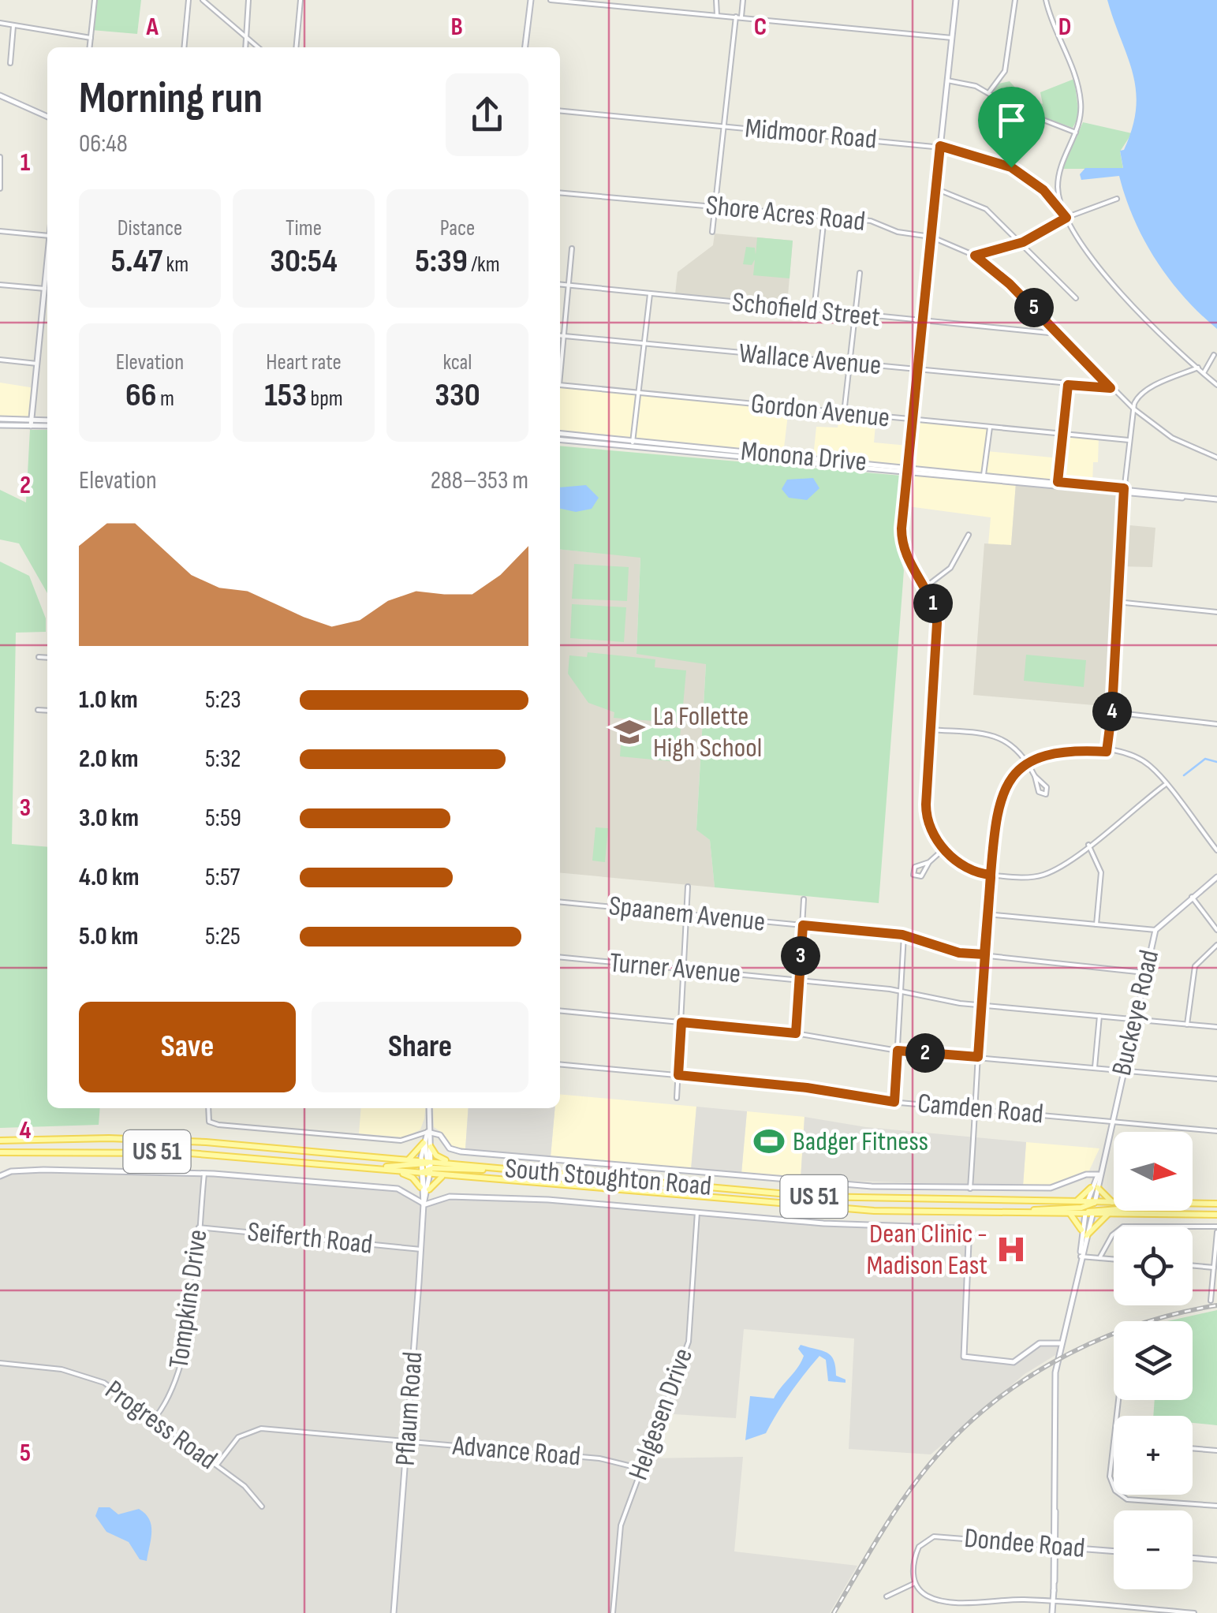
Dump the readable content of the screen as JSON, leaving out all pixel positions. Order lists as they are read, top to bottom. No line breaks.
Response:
{"streets":{"main road":["US 51","South Stoughton Road"],"street":["Midmoor Road","Shore Acres Road","Schofield Street","Wallace Avenue","Gordon Avenue","Monona Drive","Spaanem Avenue","Turner Avenue","Buckeye Road","Camden Road","Seiferth Road","Tompkins Drive","Pflaum Road","Helgesen Drive","Progress Road","Advance Road","Dondee Road"]},"crossings":[["Shore Acres Road","Schofield Street"],["Shore Acres Road","Wallace Avenue"],["Wallace Avenue","Gordon Avenue"],["Spaanem Avenue","Buckeye Road"],["Turner Avenue","Buckeye Road"],["Buckeye Road","Camden Road"],["Buckeye Road","South Stoughton Road"],["South Stoughton Road","Pflaum Road"],["South Stoughton Road","Helgesen Drive"],["Seiferth Road","Tompkins Drive"],["Seiferth Road","Pflaum Road"],["Tompkins Drive","Progress Road"],["Pflaum Road","Advance Road"],["Helgesen Drive","Advance Road"],["Progress Road","Advance Road"]],"places":{"school or university":["La Follette High School"],"sports":["Badger Fitness"],"hospital":["Dean Clinic - Madison East"]},"north":"right","page":{"heading":["Morning run","06:48"],"stats":[["Distance","5.47 km"],["Time","30:54"],["Pace","5:39 /km"],["Elevation","66 m"],["Heart rate","153 bpm"],["kcal","330"]],"pins":["5","1","4","3","2"],"chart":["Elevation","288–353 m"],"list":[{"name":"1.0 km","note":"5:23"},{"name":"2.0 km","note":"5:32"},{"name":"3.0 km","note":"5:59"},{"name":"4.0 km","note":"5:57"},{"name":"5.0 km","note":"5:25"}],"buttons":["Save","Share"],"map_buttons":["+","−"]},"grid":{"columns":["A","B","C","D"],"rows":["1","2","3","4","5"]}}
